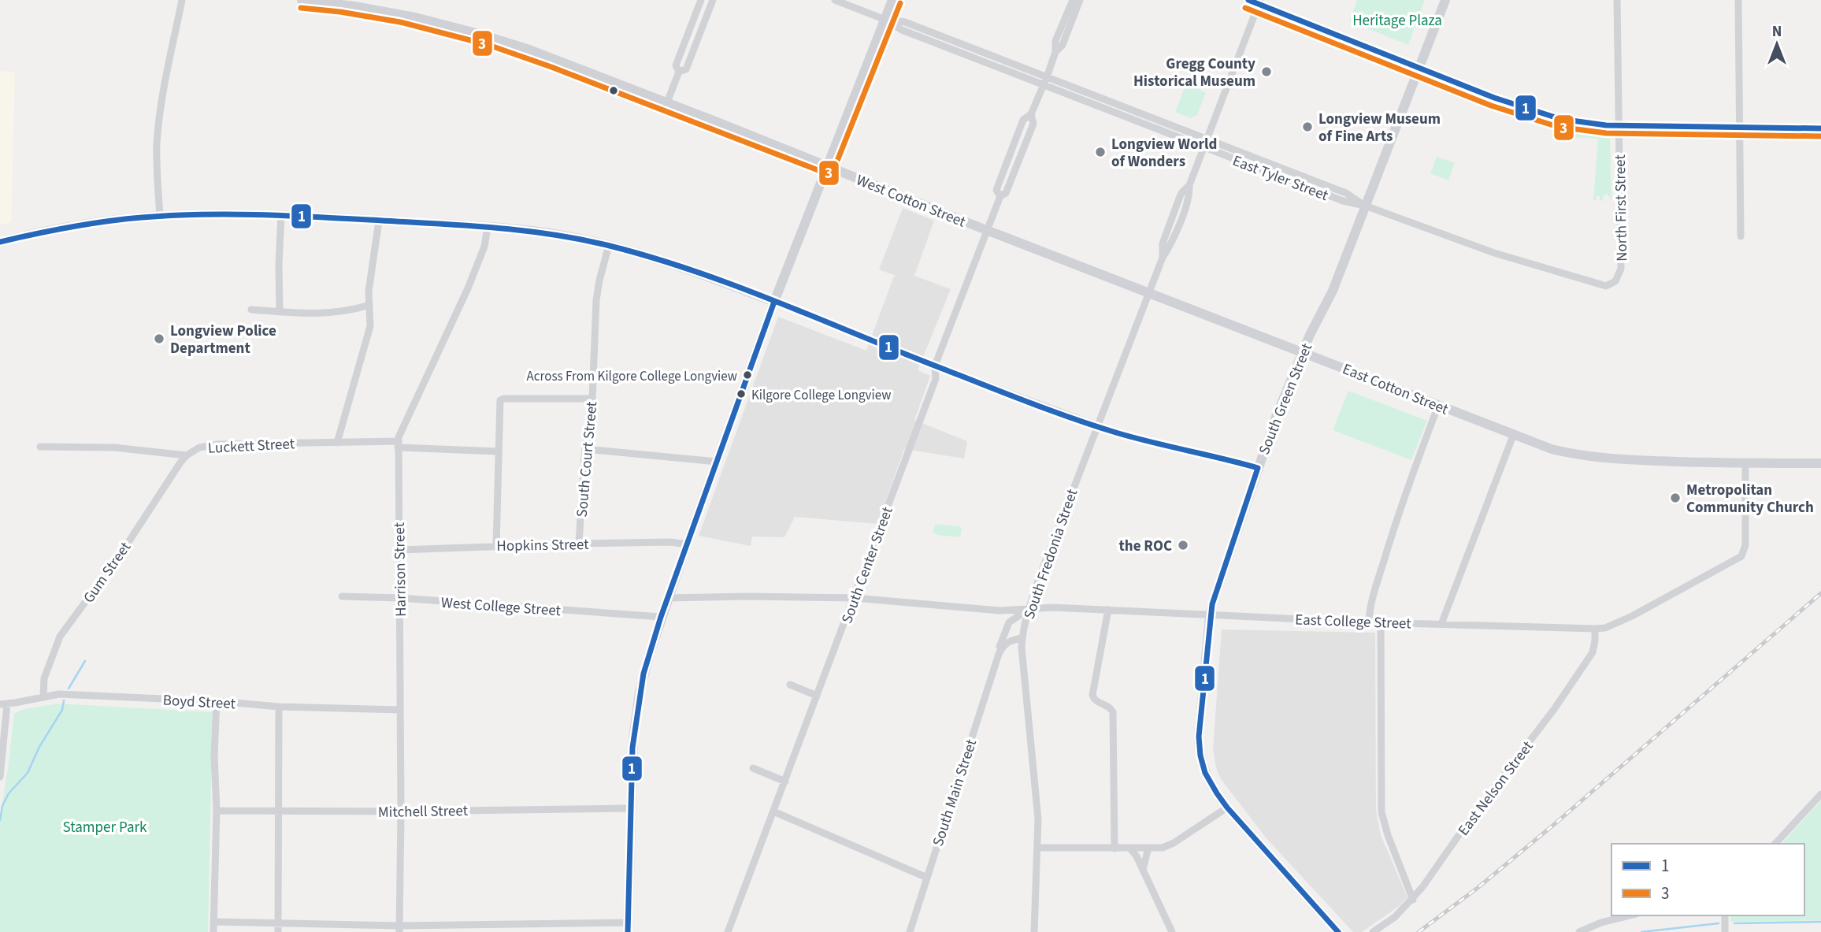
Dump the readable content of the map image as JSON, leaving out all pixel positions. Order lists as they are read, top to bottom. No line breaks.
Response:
{"streets":{"main road":["West Cotton Street","East Cotton Street","South Green Street"],"street":["East Tyler Street","North First Street","Luckett Street","South Court Street","Hopkins Street","South Fredonia Street","South Center Street","Harrison Street","Gum Street","West College Street","East College Street","Boyd Street","East Nelson Street","South Main Street","Mitchell Street"]},"crossings":[["East Tyler Street","North First Street"],["East Tyler Street","South Green Street"],["East Tyler Street","South Fredonia Street"],["West Cotton Street","East Cotton Street"],["West Cotton Street","South Center Street"],["East Cotton Street","South Green Street"],["East Cotton Street","South Fredonia Street"],["East Cotton Street","South Center Street"],["East Cotton Street","East College Street"],["South Green Street","East College Street"],["Luckett Street","Harrison Street"],["Luckett Street","Gum Street"],["South Court Street","Hopkins Street"],["Hopkins Street","Harrison Street"],["South Fredonia Street","East College Street"],["South Fredonia Street","South Main Street"],["South Center Street","East College Street"],["Harrison Street","West College Street"],["Harrison Street","Boyd Street"],["Harrison Street","Mitchell Street"],["Gum Street","Boyd Street"],["East College Street","East Nelson Street"],["East College Street","South Main Street"]],"parks":["Heritage Plaza","Stamper Park"],"places":["Gregg County Historical Museum","Longview Museum of Fine Arts","Longview World of Wonders","Longview Police Department","Across From Kilgore College Longview","Kilgore College Longview","Metropolitan Community Church","the ROC"],"lines":["transit line 1","transit line 3"],"legend":["1","3"],"north":"top"}
